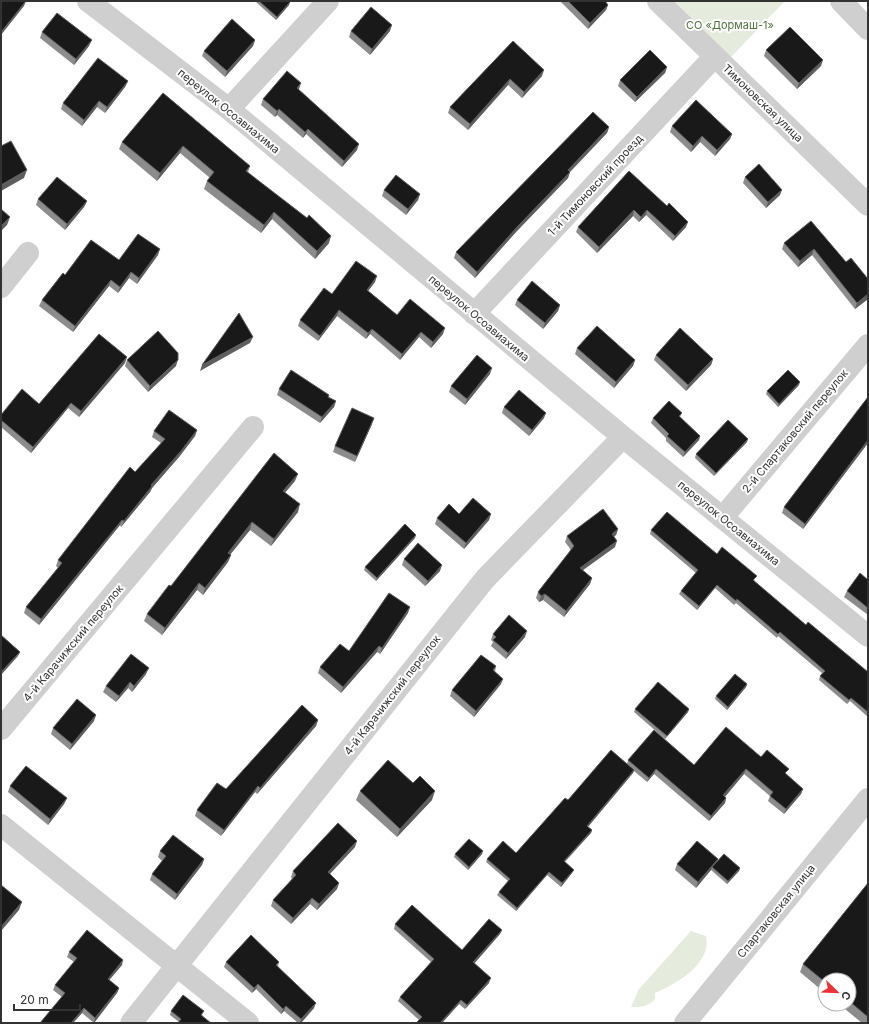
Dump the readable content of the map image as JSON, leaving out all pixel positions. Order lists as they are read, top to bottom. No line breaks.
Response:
{"streets":{"street":["Тимоновская улица","переулок Осоавиахима","1-й Тимоновский проезд","2-й Спартаковский переулок","4-й Карачижский переулок","Спартаковская улица"]},"crossings":[["Тимоновская улица","1-й Тимоновский проезд"],["переулок Осоавиахима","1-й Тимоновский проезд"],["переулок Осоавиахима","2-й Спартаковский переулок"],["переулок Осоавиахима","4-й Карачижский переулок"]],"parks":["СО «Дормаш-1»"],"scale_bar":"20 m","north":"bottom right"}
